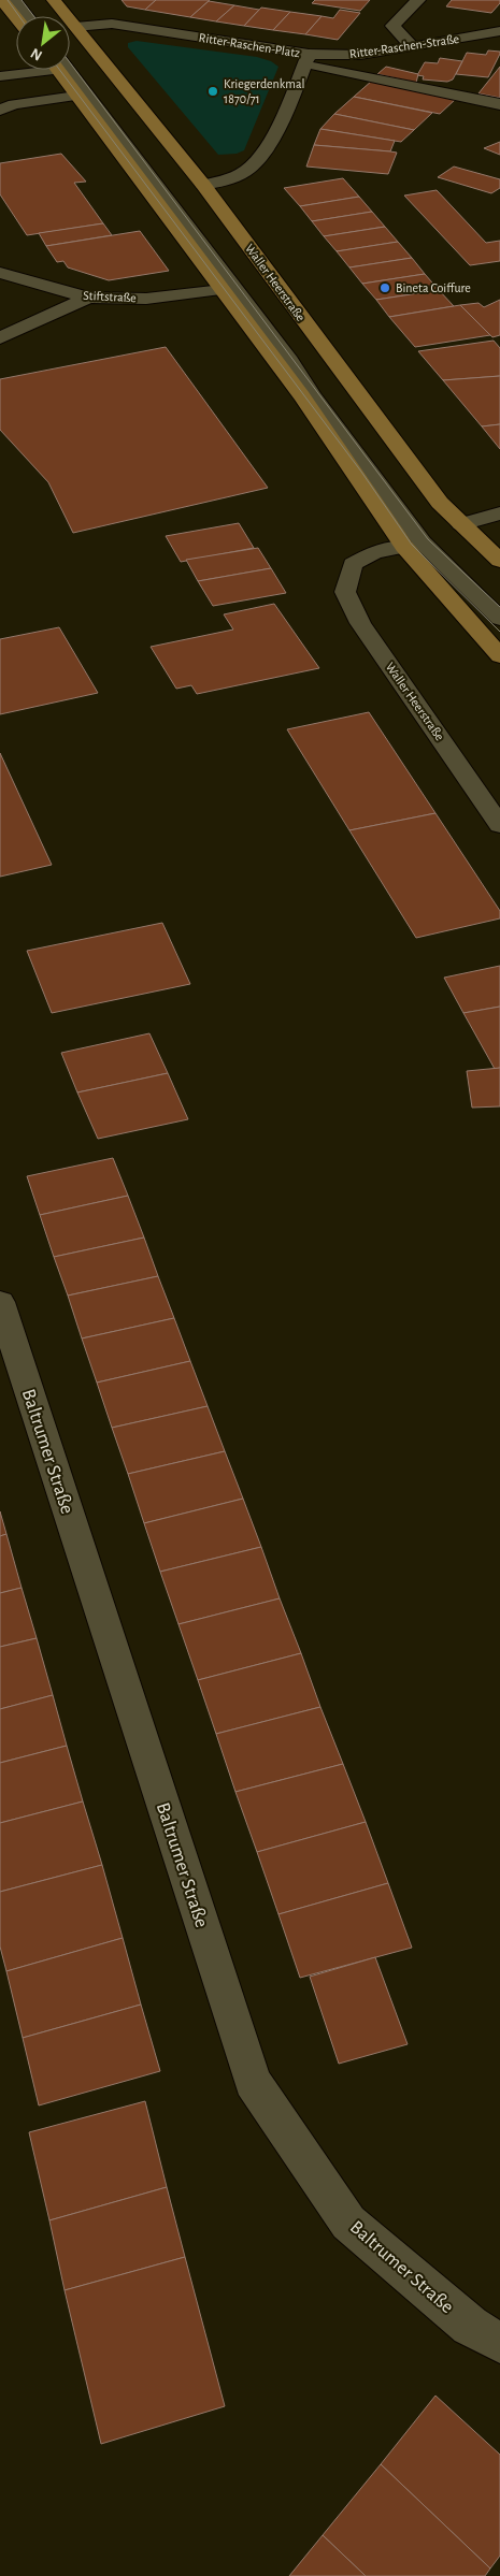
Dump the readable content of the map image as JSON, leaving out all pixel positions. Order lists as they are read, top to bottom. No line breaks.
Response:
{"streets":{"main road":["Waller Heerstraße"],"street":["Ritter-Raschen-Platz","Ritter-Raschen-Straße","Stiftstraße","Baltrumer Straße"]},"crossings":[["Ritter-Raschen-Platz","Ritter-Raschen-Straße"],["Ritter-Raschen-Platz","Waller Heerstraße"]],"places":["Kriegerdenkmal 1870/71","Bineta Coiffure"],"north":"bottom left"}
